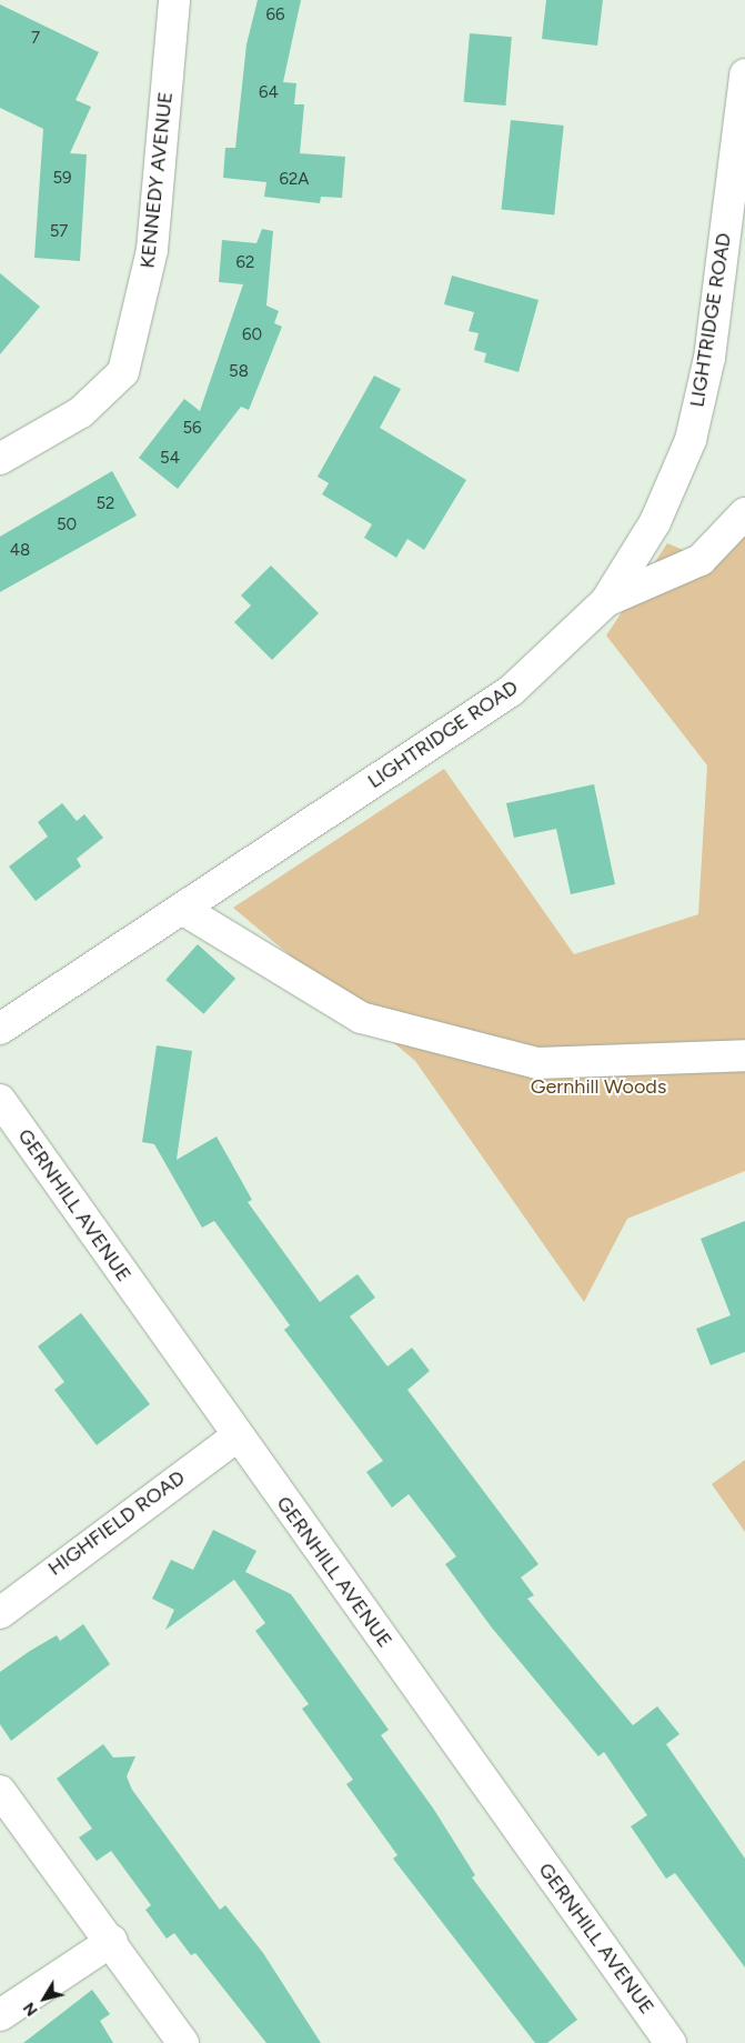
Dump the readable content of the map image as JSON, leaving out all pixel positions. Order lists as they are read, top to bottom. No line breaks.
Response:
{"streets":{"street":["KENNEDY AVENUE","LIGHTRIDGE ROAD","GERNHILL AVENUE","HIGHFIELD ROAD"]},"crossings":[["GERNHILL AVENUE","HIGHFIELD ROAD"]],"parks":["Gernhill Woods"],"house_numbers":["66","7","64","59","62A","57","62","60","58","56","54","52","50","48"],"north":"bottom left"}
